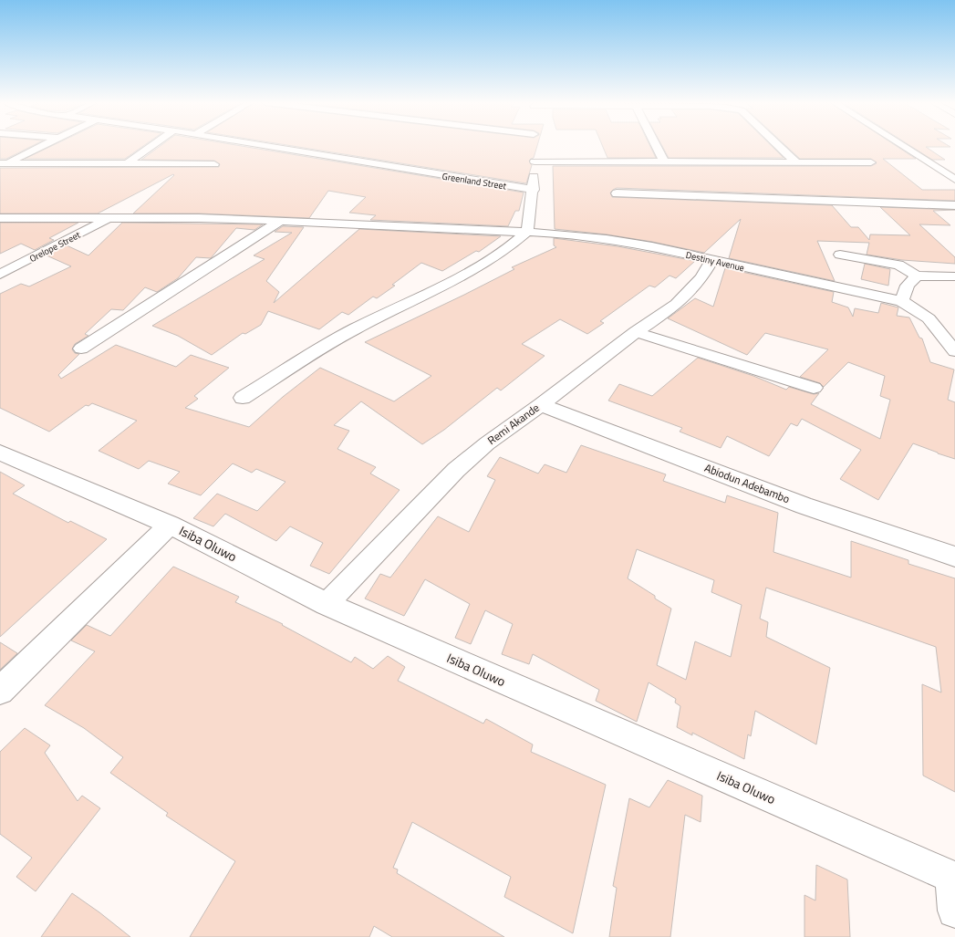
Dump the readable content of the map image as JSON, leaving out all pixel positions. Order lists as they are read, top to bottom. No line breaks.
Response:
{"streets":{"street":["Greenland Street","Orelope Street","Destiny Avenue","Remi Akande","Abiodun Adebambo","Isiba Oluwo"]},"crossings":[["Orelope Street","Destiny Avenue"],["Destiny Avenue","Remi Akande"],["Remi Akande","Abiodun Adebambo"],["Remi Akande","Isiba Oluwo"]]}
